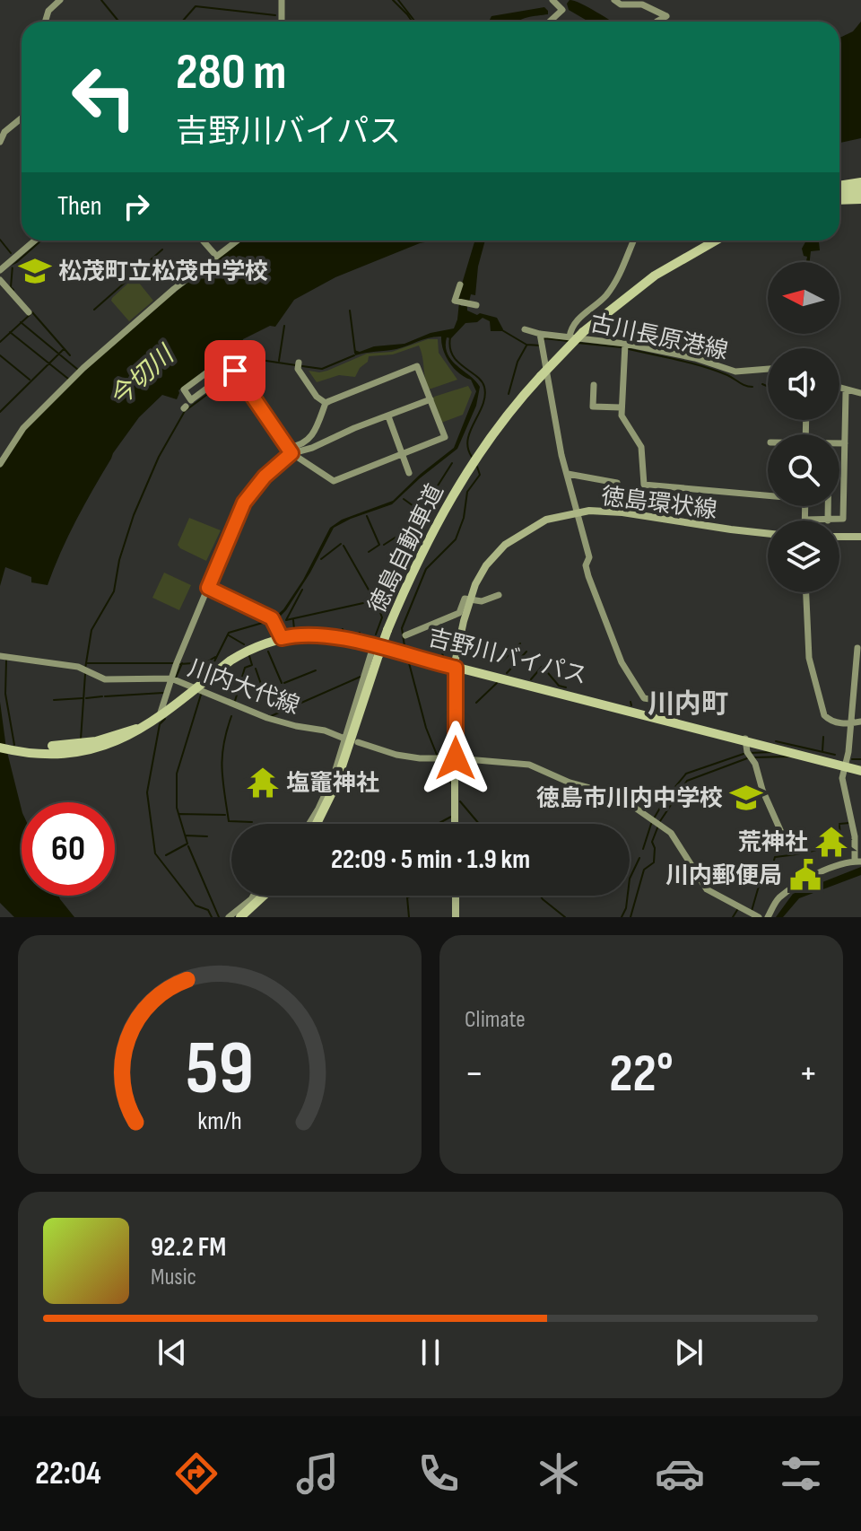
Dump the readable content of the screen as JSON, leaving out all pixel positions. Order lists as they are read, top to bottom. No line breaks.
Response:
{"streets":{"highway":["徳島自動車道","吉野川バイパス"],"main road":["徳島環状線"],"street":["古川長原港線","川内大代線"]},"crossings":[["徳島環状線","吉野川バイパス"],["吉野川バイパス","川内大代線"]],"districts":["川内町"],"water":["今切川"],"places":{"school or university":["松茂町立松茂中学校","徳島市川内中学校"],"temple":["塩竈神社","荒神社"],"public building":["川内郵便局"]},"north":"left","page":{"turn":["280 m","吉野川バイパス"],"then":"Then","limit":"60","trip":"22:09 · 5 min · 1.9 km","tile":"Climate","heat":["−","22°","+"],"song":["92.2 FM","Music"],"tabs":"22:04","gauge":["59","km/h"]}}
